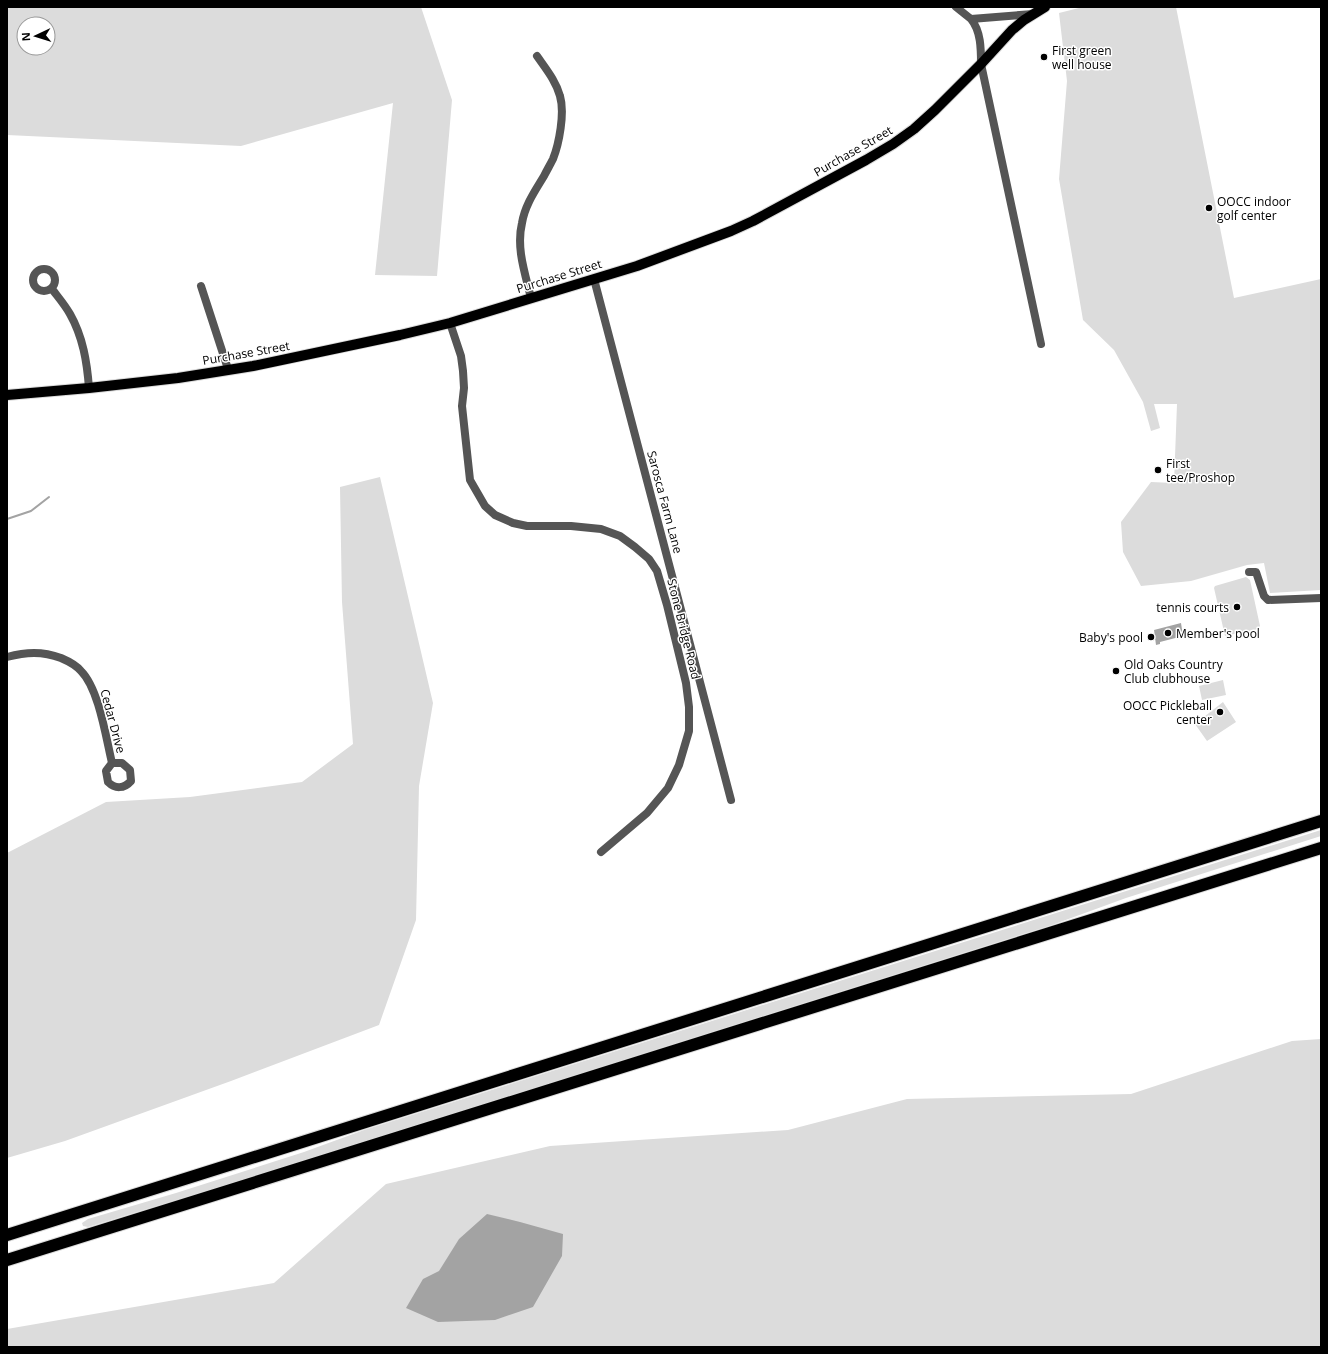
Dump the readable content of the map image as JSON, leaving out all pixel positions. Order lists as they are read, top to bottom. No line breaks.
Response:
{"streets":{"main road":["Purchase Street"],"street":["Sarosca Farm Lane","Stone Bridge Road","Cedar Drive"]},"crossings":[["Purchase Street","Sarosca Farm Lane"],["Purchase Street","Stone Bridge Road"]],"places":["First green well house","OOCC indoor golf center","First tee/Proshop","tennis courts","Member's pool","Baby's pool","Old Oaks Country Club clubhouse","OOCC Pickleball center"],"north":"left"}
